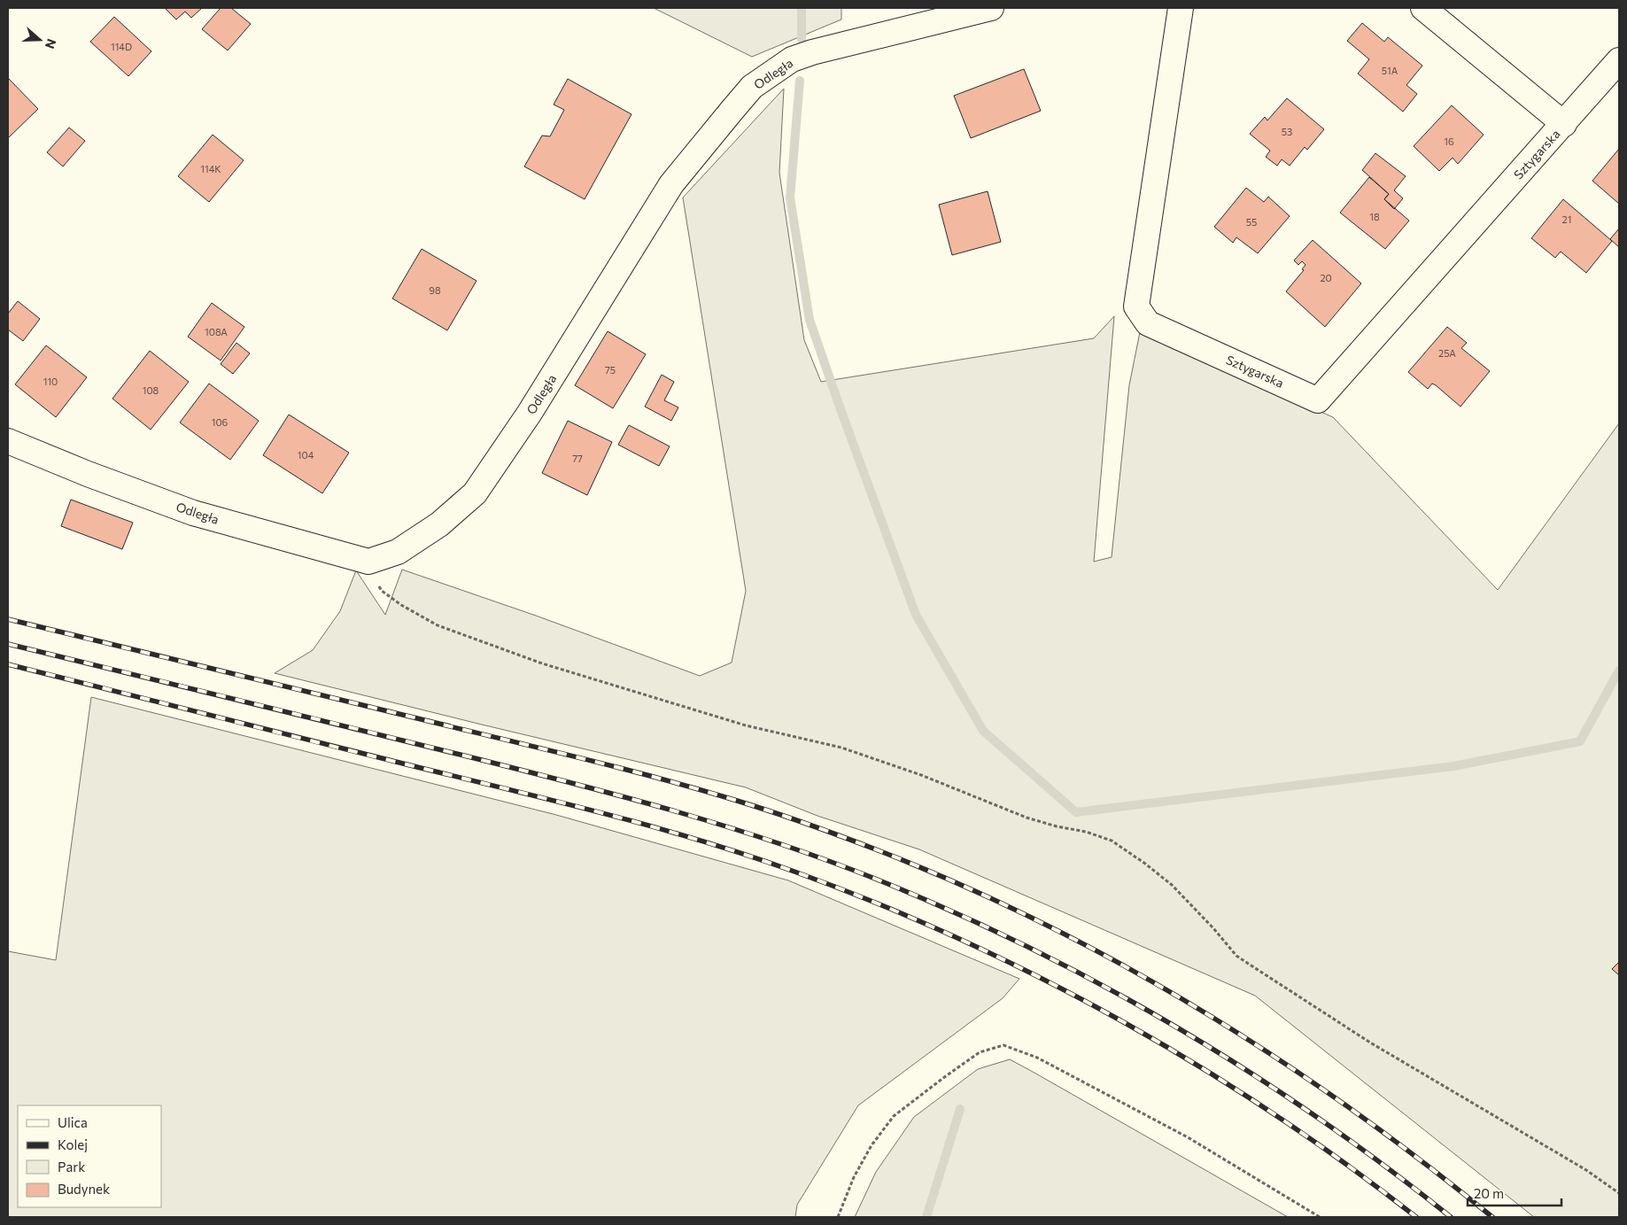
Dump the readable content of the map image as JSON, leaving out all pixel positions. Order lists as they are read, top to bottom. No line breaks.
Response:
{"streets":{"street":["Odległa","Sztygarska"]},"house_numbers":["114D","51A","53","16","114K","18","21","55","20","98","108A","25A","75","110","108","106","104","77"],"legend":["Ulica","Kolej","Park","Budynek"],"scale_bar":"20 m","north":"right"}
